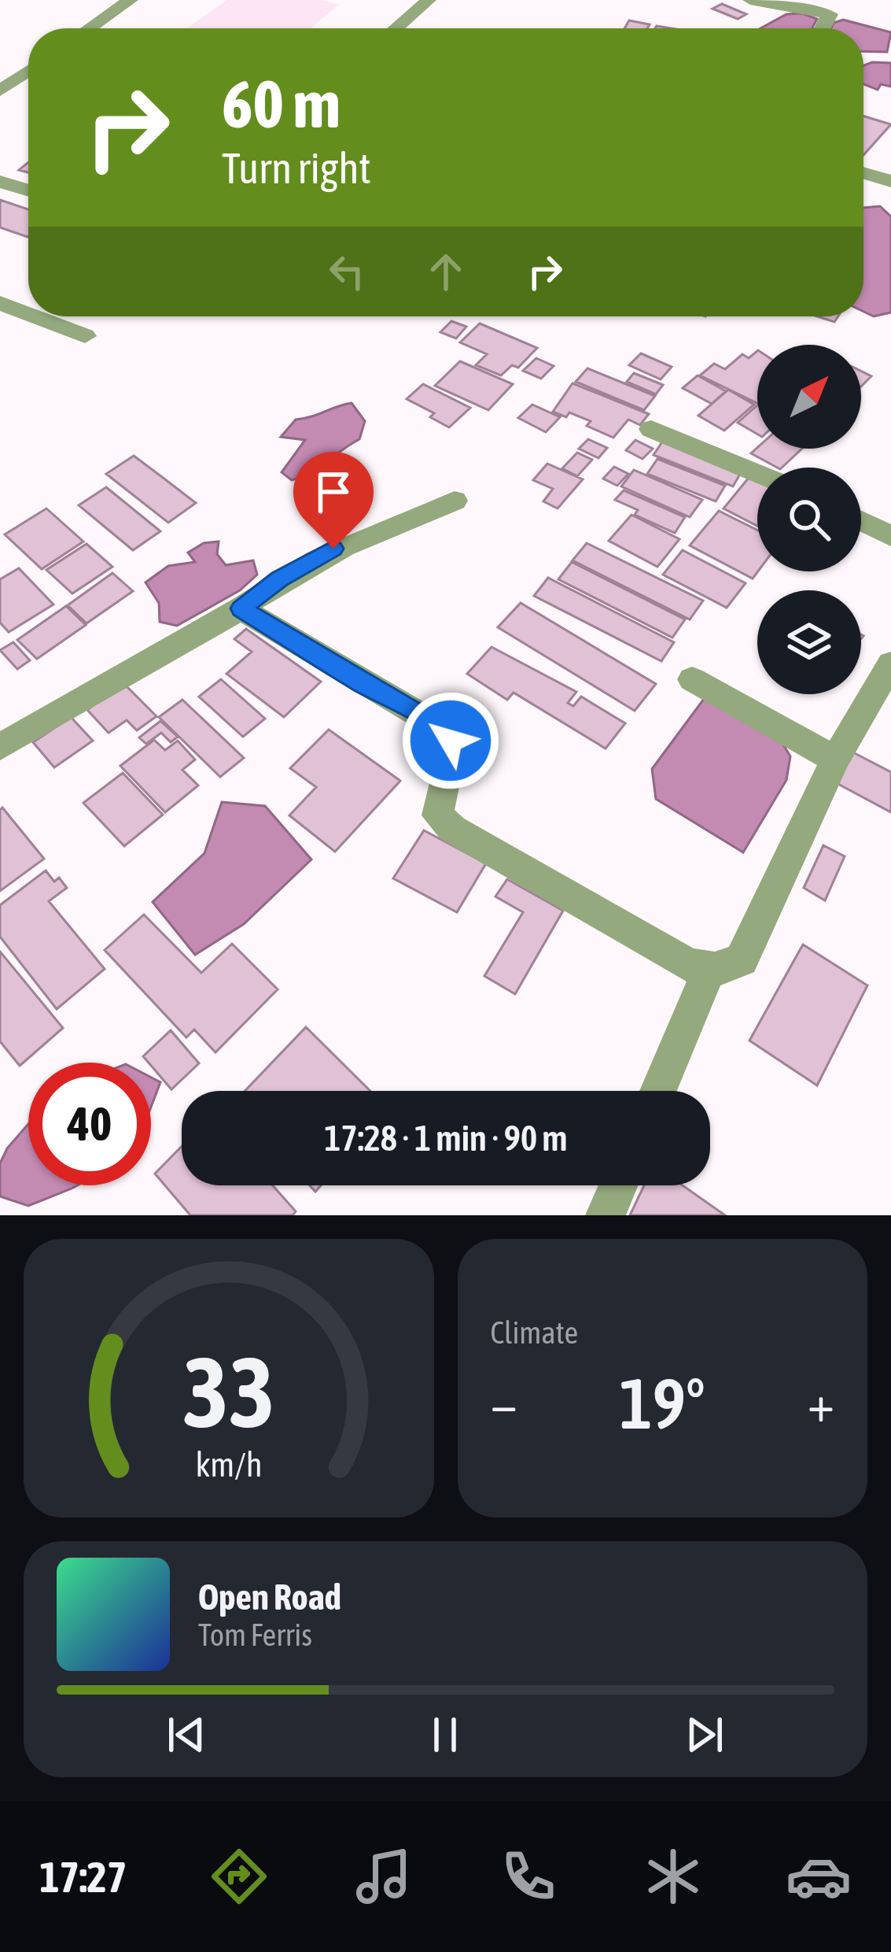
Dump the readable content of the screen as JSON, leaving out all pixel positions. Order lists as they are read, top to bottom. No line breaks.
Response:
{"north":"top right","page":{"turn":["60 m","Turn right"],"limit":"40","trip":"17:28 · 1 min · 90 m","tile":"Climate","heat":["−","19°","+"],"song":["Open Road","Tom Ferris"],"tabs":"17:27","gauge":["33","km/h"]}}
